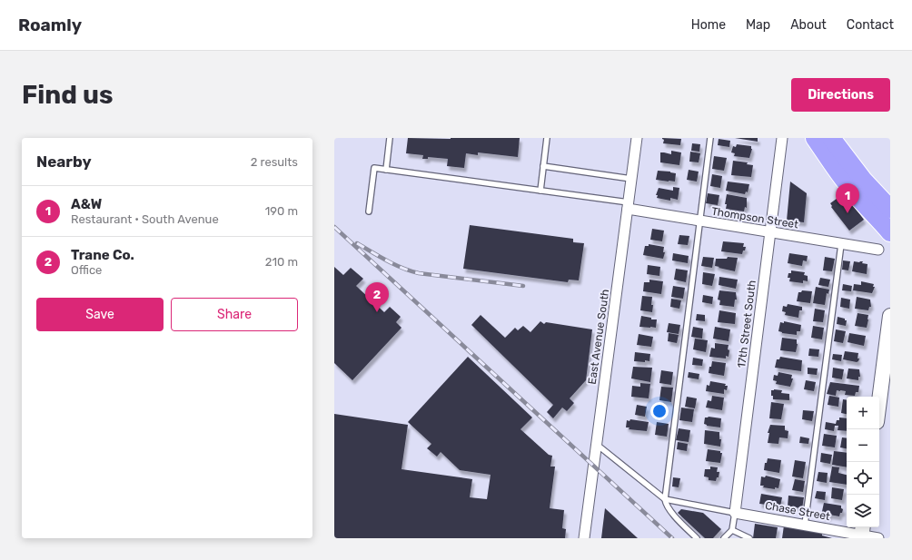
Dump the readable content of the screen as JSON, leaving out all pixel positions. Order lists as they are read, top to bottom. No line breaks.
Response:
{"streets":{"street":["Thompson Street","17th Street South","East Avenue South","Chase Street"]},"crossings":[["Thompson Street","17th Street South"],["Thompson Street","East Avenue South"],["17th Street South","Chase Street"]],"page":{"header":"Roamly","nav":["Home","Map","About","Contact"],"buttons":["Directions",["Save","Share"]],"title":"Find us","heading":["Nearby","2 results"],"pins":["1","2"],"list":[{"mark":"1","name":"A&W","note":"Restaurant · South Avenue","value":"190 m"},{"mark":"2","name":"Trane Co.","note":"Office","value":"210 m"}],"map_buttons":["+","−"]}}
